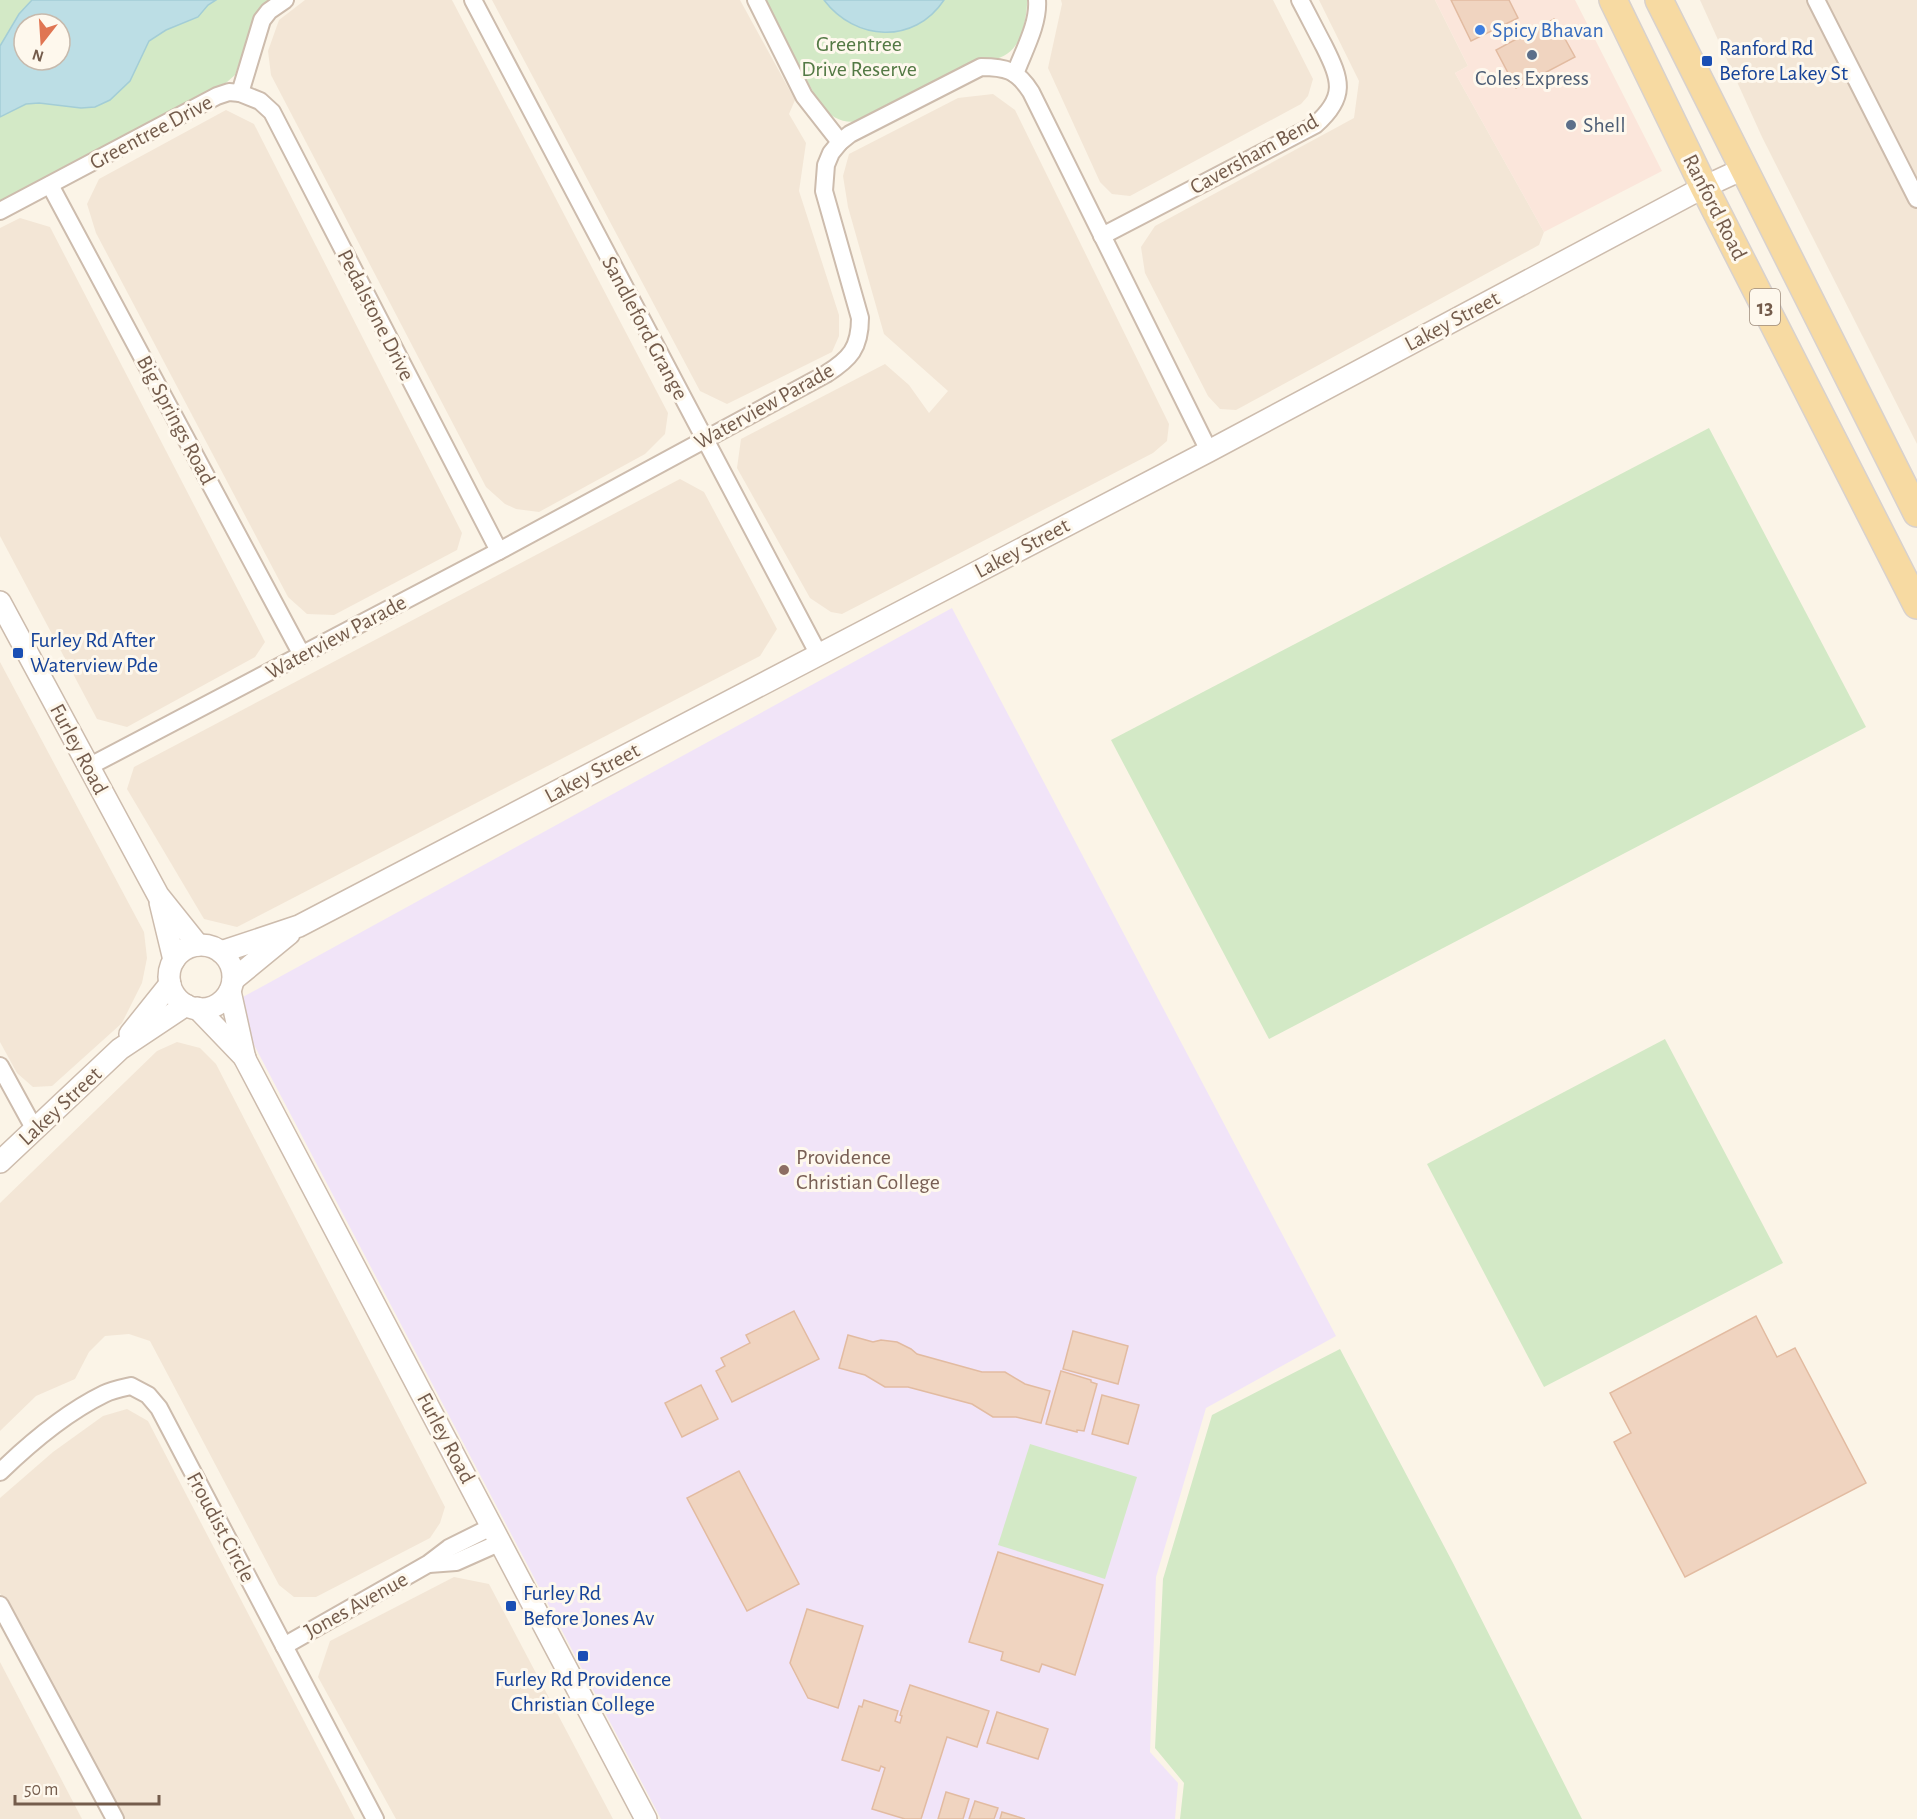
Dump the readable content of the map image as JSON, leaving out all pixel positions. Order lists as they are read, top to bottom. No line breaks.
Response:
{"streets":{"main road":["Ranford Road","13"],"street":["Greentree Drive","Caversham Bend","Pedalstone Drive","Lakey Street","Sandleford Grange","Waterview Parade","Big Springs Road","Furley Road","Froudist Circle","Jones Avenue"]},"crossings":[["Greentree Drive","Pedalstone Drive"],["Greentree Drive","Big Springs Road"],["Ranford Road","Lakey Street"],["Pedalstone Drive","Waterview Parade"],["Lakey Street","Sandleford Grange"],["Lakey Street","Furley Road"],["Sandleford Grange","Waterview Parade"],["Waterview Parade","Big Springs Road"],["Waterview Parade","Furley Road"],["Furley Road","Jones Avenue"],["Froudist Circle","Jones Avenue"]],"parks":["Greentree Drive Reserve"],"places":{"other":["Spicy Bhavan","Coles Express","Shell","Providence Christian College"],"transit":["Ranford Rd Before Lakey St","Furley Rd After Waterview Pde","Furley Rd Before Jones Av","Furley Rd Providence Christian College"]},"scale_bar":"50 m","north":"bottom"}
